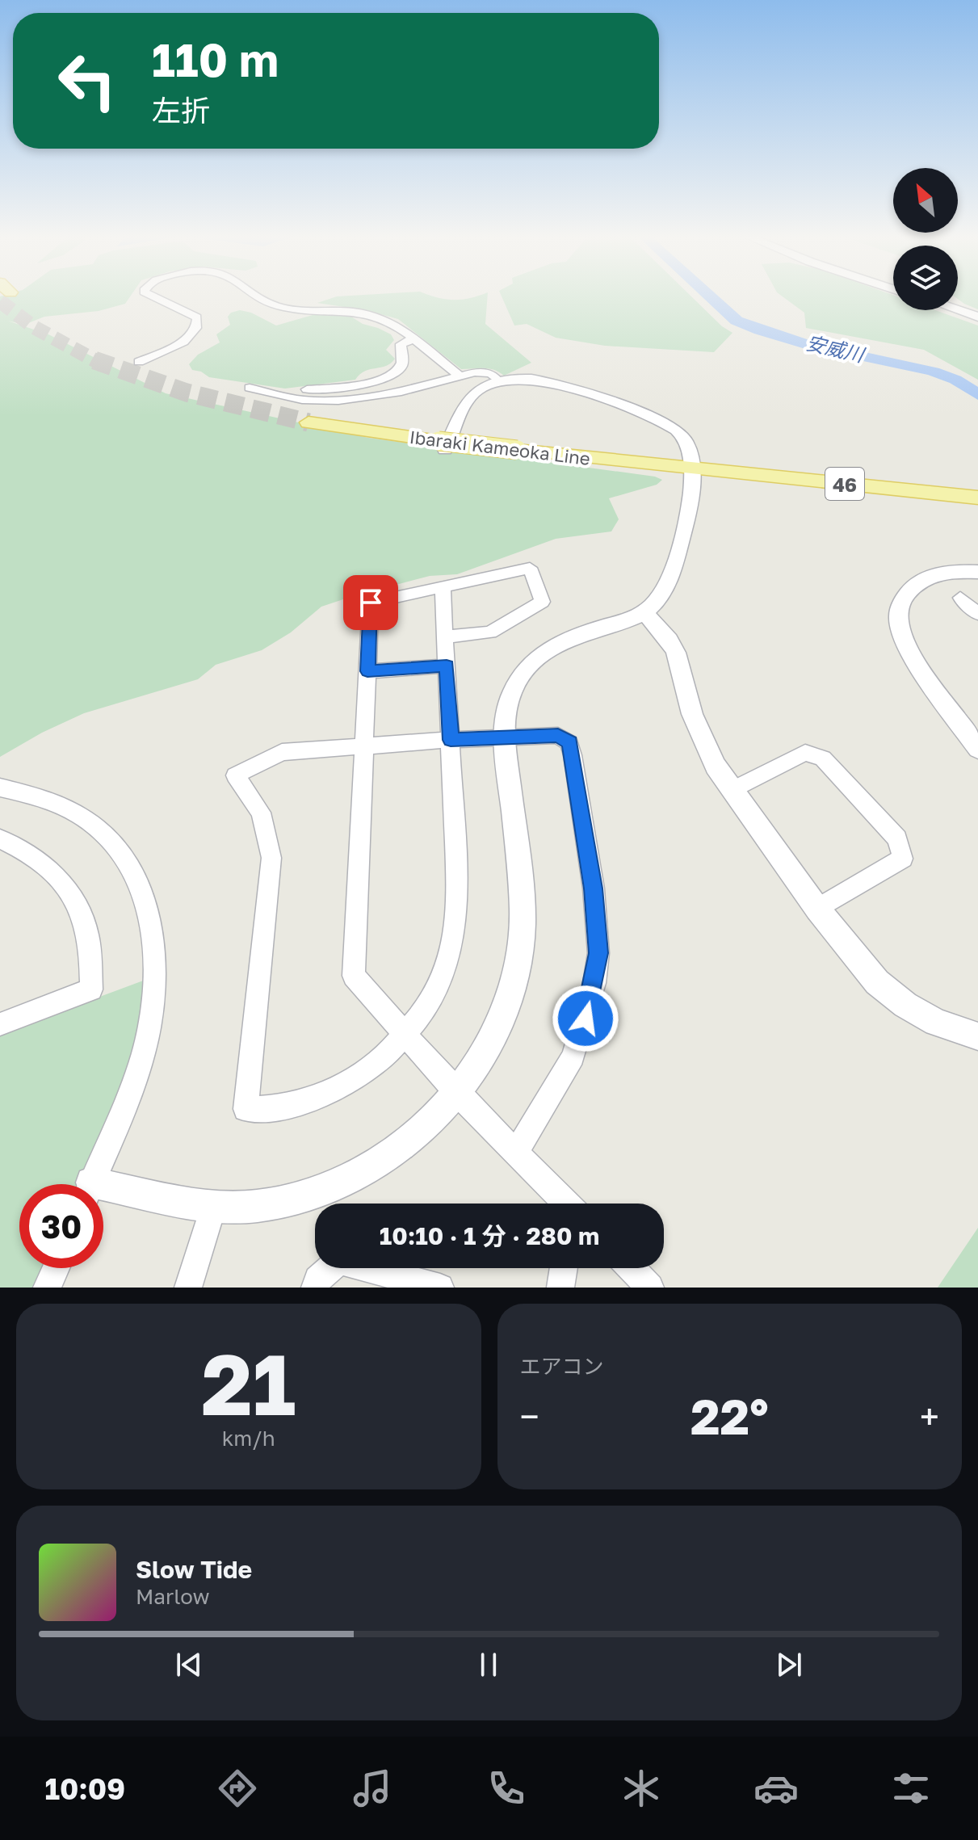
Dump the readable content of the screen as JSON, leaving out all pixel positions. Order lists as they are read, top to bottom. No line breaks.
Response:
{"streets":{"main road":["Ibaraki Kameoka Line","46"]},"water":["安威川"],"north":"top left","page":{"turn":["110 m","左折"],"limit":"30","trip":"10:10 · 1 分 · 280 m","tile":[["21","km/h"],"エアコン"],"heat":["−","22°","+"],"song":["Slow Tide","Marlow"],"tabs":"10:09"}}
